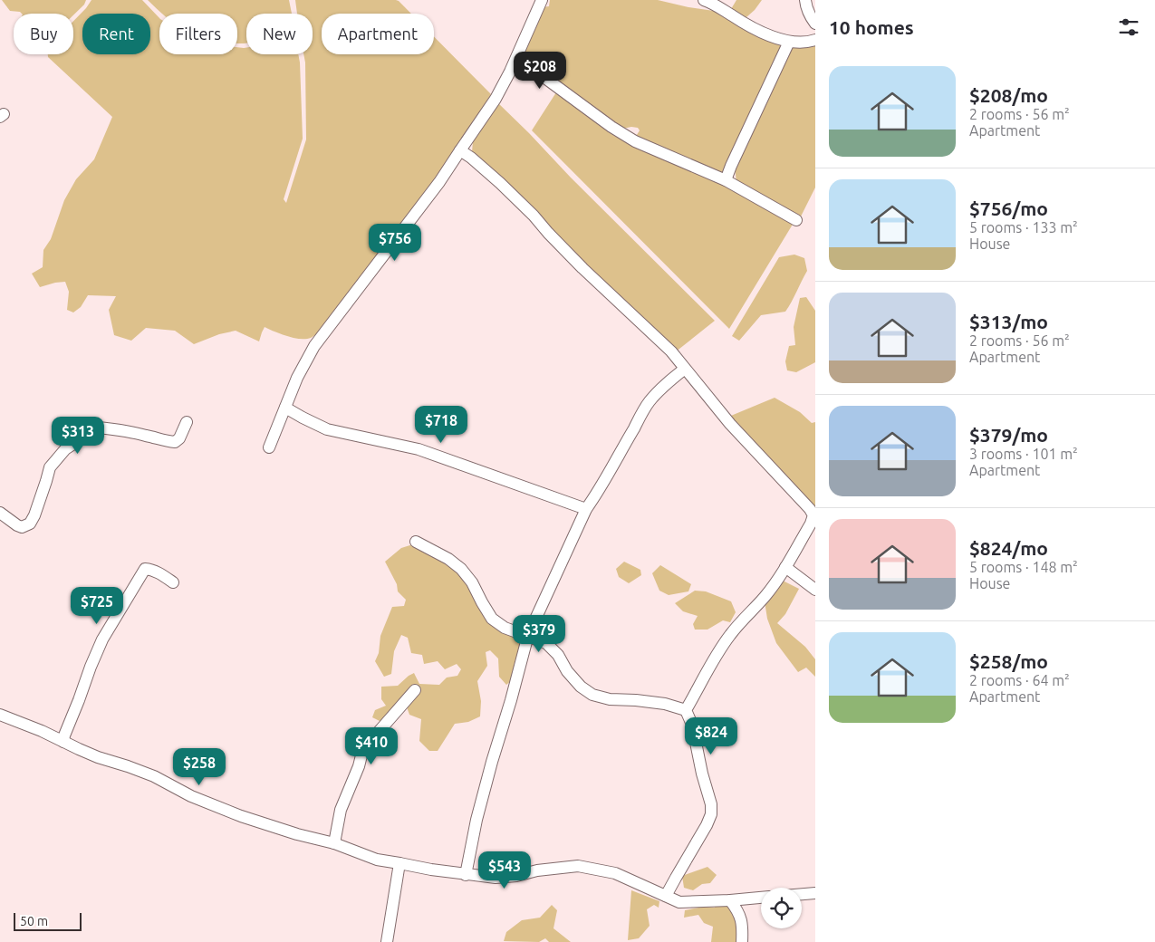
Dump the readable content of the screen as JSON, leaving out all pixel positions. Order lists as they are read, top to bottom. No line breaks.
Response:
{"scale_bar":"50 m","page":{"heading":"10 homes","chip":["Buy","Rent","Filters","New","Apartment"],"price":["$208","$756","$718","$313","$725","$379","$824","$410","$258","$543"],"list":[{"name":"$208/mo","note":"2 rooms · 56 m² · Apartment"},{"name":"$756/mo","note":"5 rooms · 133 m² · House"},{"name":"$313/mo","note":"2 rooms · 56 m² · Apartment"},{"name":"$379/mo","note":"3 rooms · 101 m² · Apartment"},{"name":"$824/mo","note":"5 rooms · 148 m² · House"},{"name":"$258/mo","note":"2 rooms · 64 m² · Apartment"}],"scale":"50 m"}}
